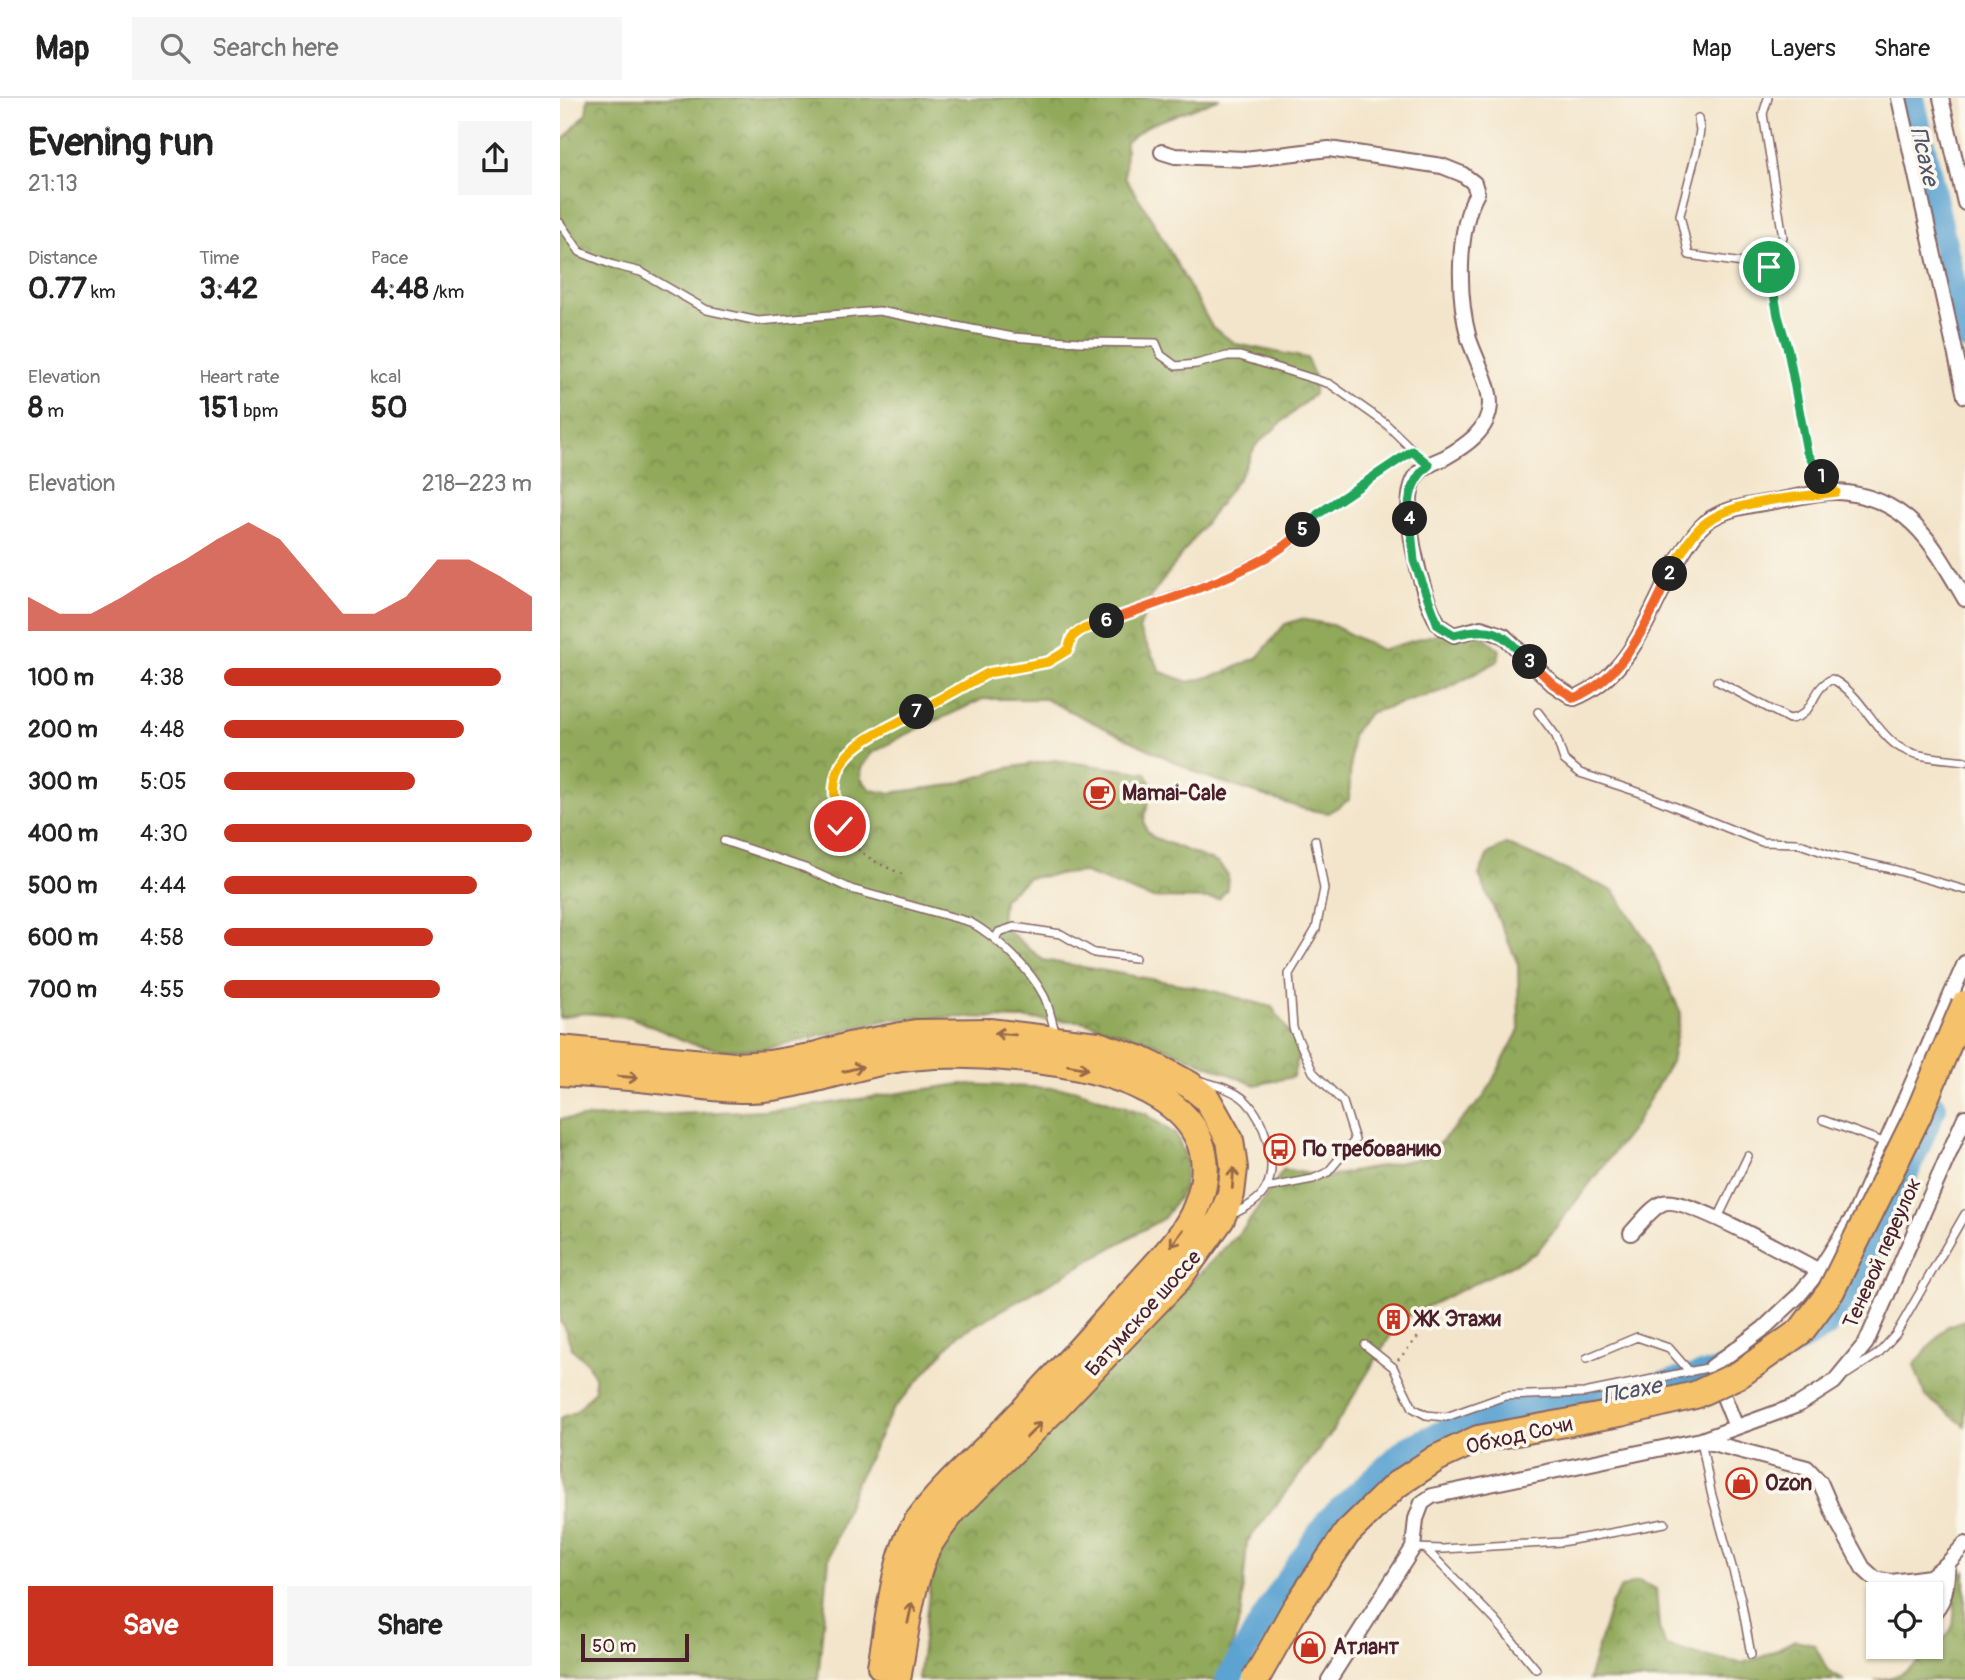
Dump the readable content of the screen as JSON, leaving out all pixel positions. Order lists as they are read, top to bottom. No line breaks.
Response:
{"streets":{"highway":["Батумское шоссе","Обход Сочи"],"street":["Теневой переулок"]},"water":["Псахе"],"places":{"cafe":["Mamai-Cale"],"bus stop":["По требованию"],"building":["ЖК Этажи"],"shop":["Ozon","Атлант"]},"scale_bar":"50 m","page":{"header":"Map","search":"Search here","nav":["Map","Layers","Share"],"heading":["Evening run","21:13"],"stats":[["Distance","0.77 km"],["Time","3:42"],["Pace","4:48 /km"],["Elevation","8 m"],["Heart rate","151 bpm"],["kcal","50"]],"chart":["Elevation","218–223 m"],"pins":["1","4","5","2","6","3","7"],"list":[{"name":"100 m","note":"4:38"},{"name":"200 m","note":"4:48"},{"name":"300 m","note":"5:05"},{"name":"400 m","note":"4:30"},{"name":"500 m","note":"4:44"},{"name":"600 m","note":"4:58"},{"name":"700 m","note":"4:55"}],"buttons":["Save","Share"],"scale":"50 m"}}
